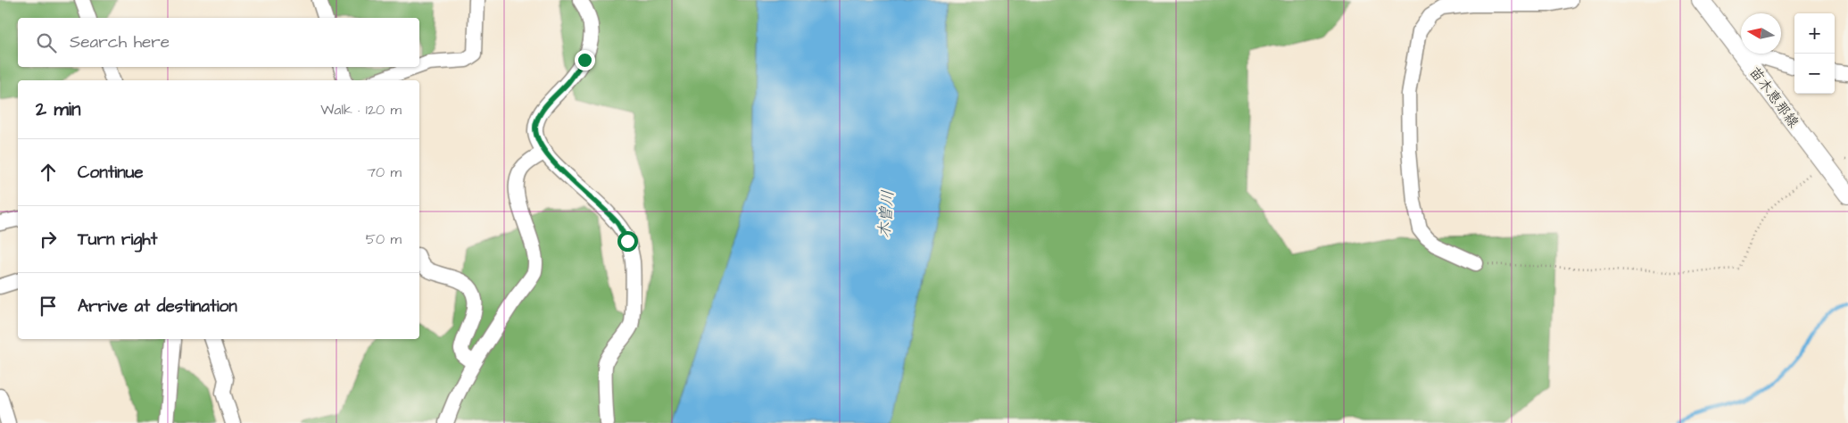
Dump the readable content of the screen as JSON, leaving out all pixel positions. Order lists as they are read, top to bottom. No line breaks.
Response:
{"streets":{"main road":["苗木恵那線"]},"water":["木曽川"],"north":"left","page":{"map_buttons":["+","−"],"search":"Search here","heading":["2 min","Walk · 120 m"],"list":[["Continue","70 m"],["Turn right","50 m"],"Arrive at destination"]}}
